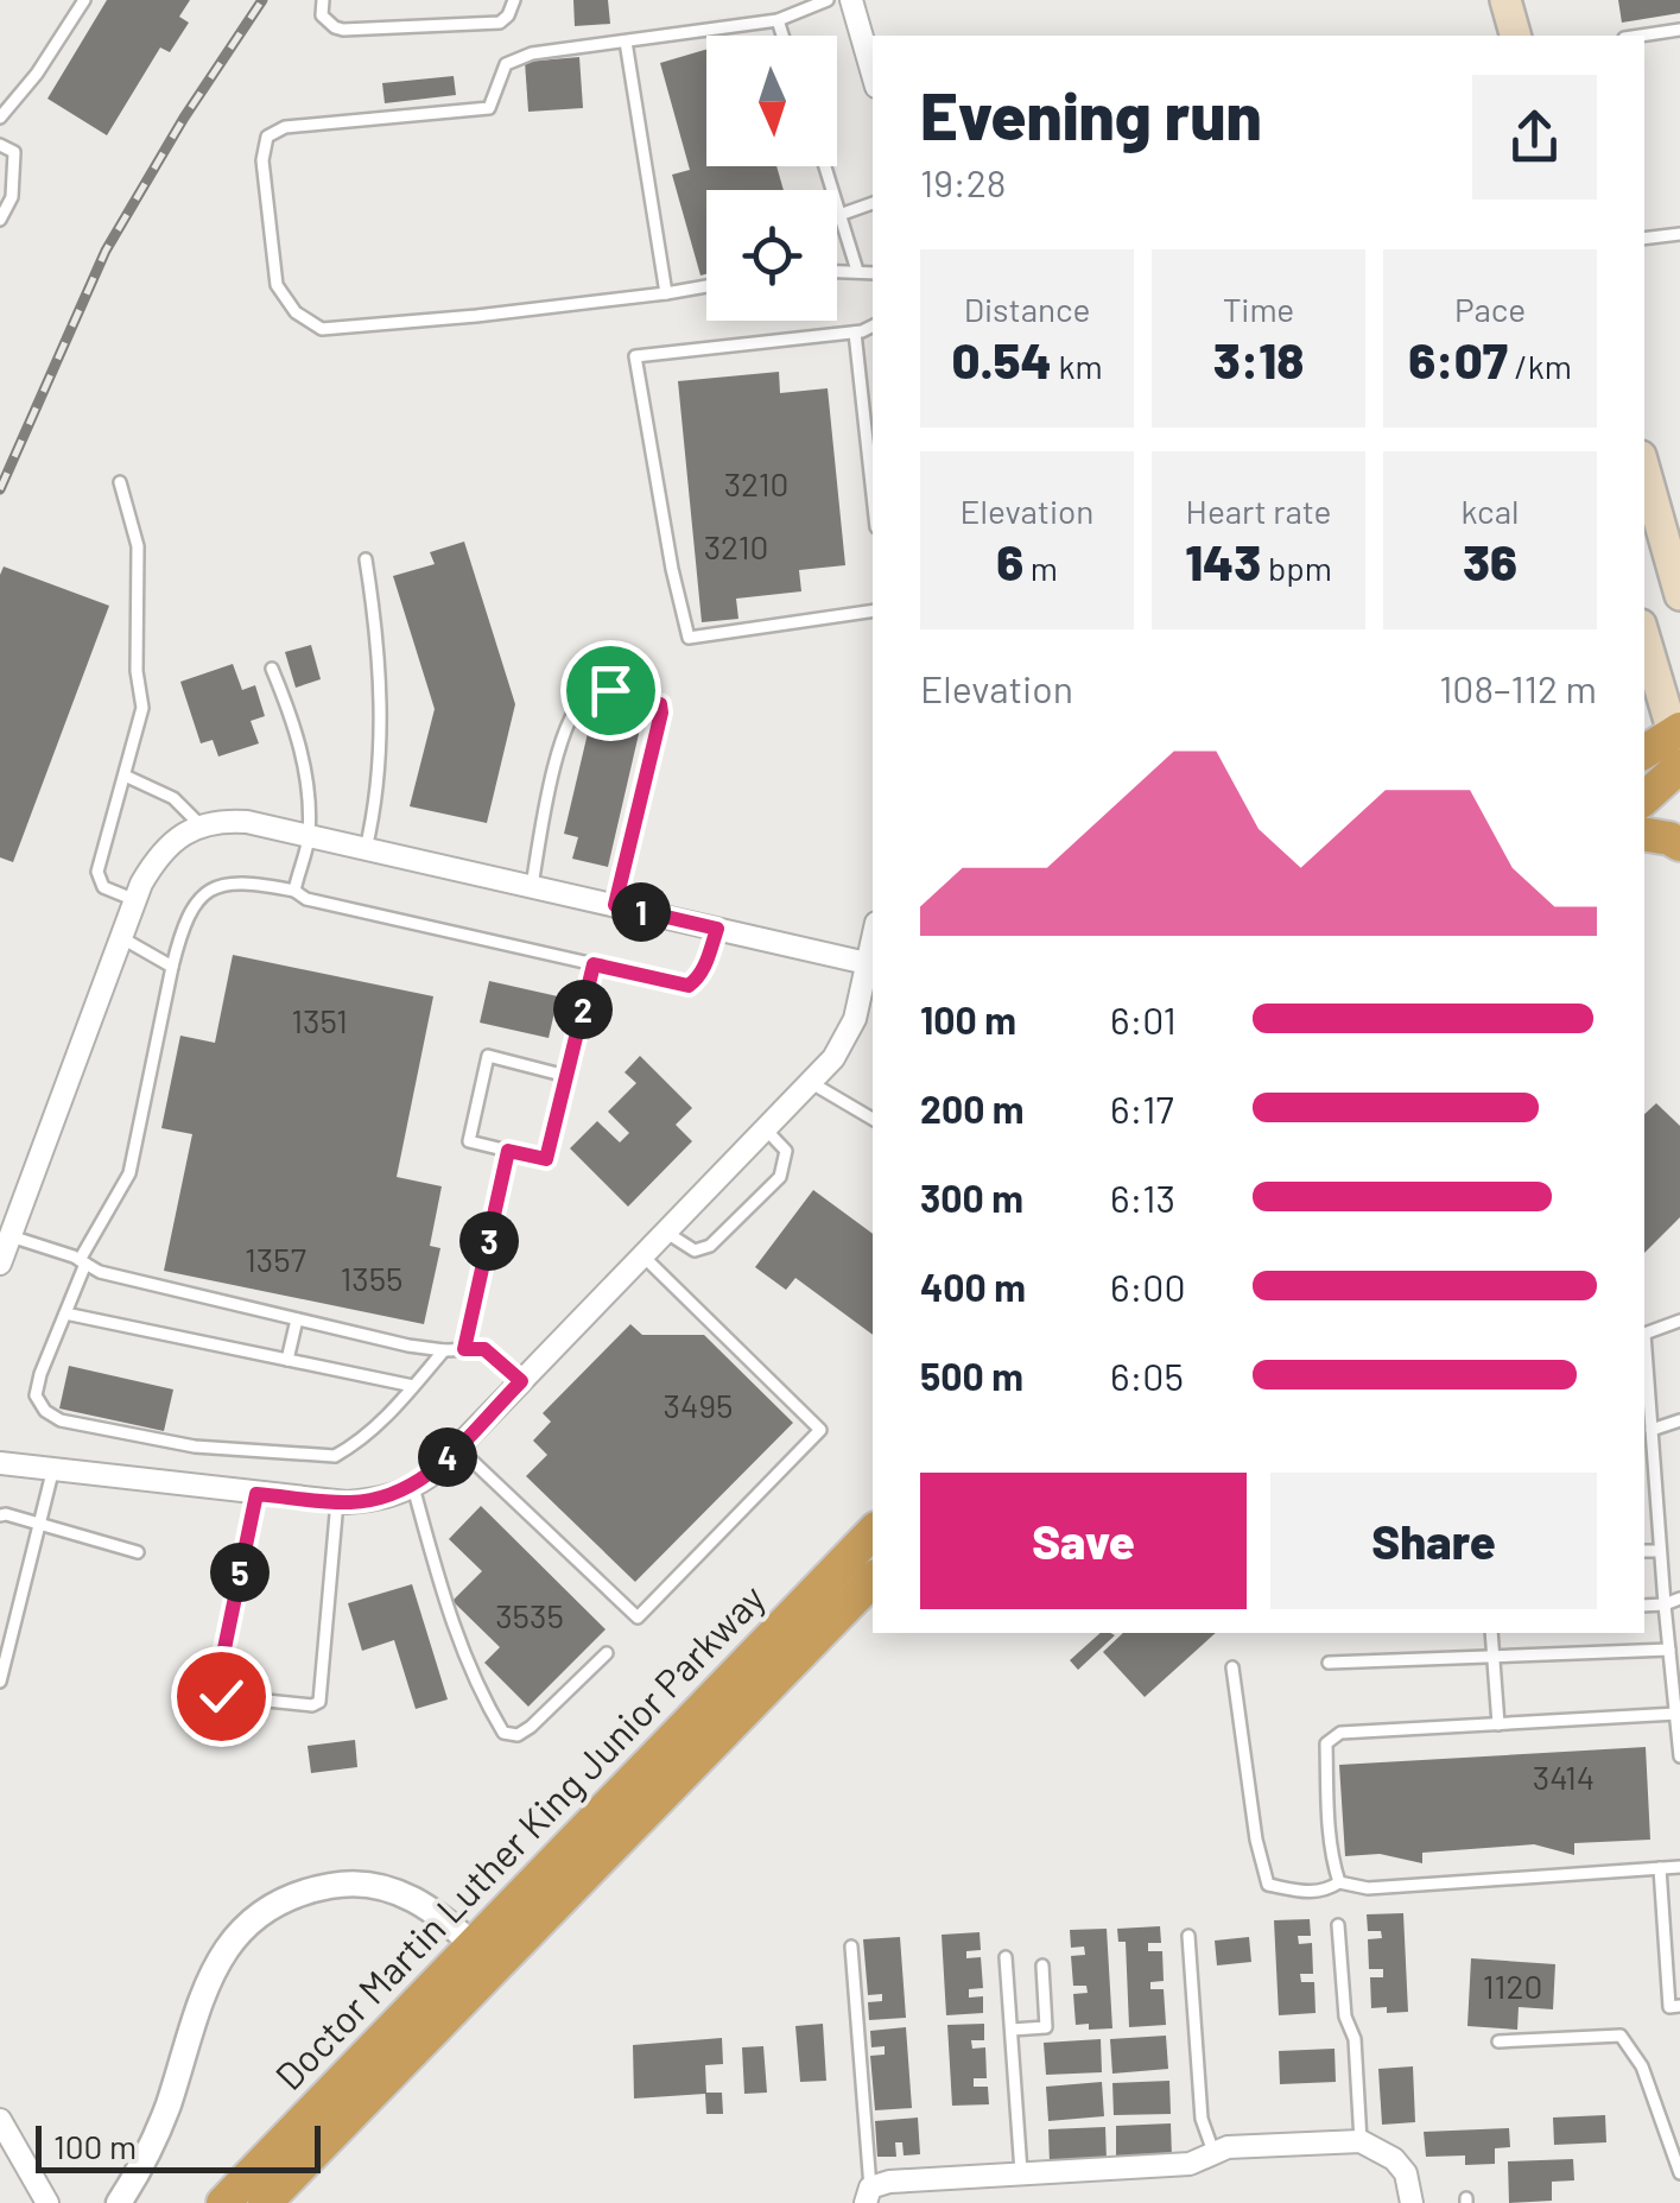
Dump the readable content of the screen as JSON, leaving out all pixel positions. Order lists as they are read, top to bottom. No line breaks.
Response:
{"streets":{"highway":["Doctor Martin Luther King Junior Parkway"]},"house_numbers":["3210","3210","1351","1357","1355","3495","3535","3414","1120"],"scale_bar":"100 m","north":"bottom","page":{"heading":["Evening run","19:28"],"stats":[["Distance","0.54 km"],["Time","3:18"],["Pace","6:07 /km"],["Elevation","6 m"],["Heart rate","143 bpm"],["kcal","36"]],"chart":["Elevation","108–112 m"],"pins":["1","2","3","4","5"],"list":[{"name":"100 m","note":"6:01"},{"name":"200 m","note":"6:17"},{"name":"300 m","note":"6:13"},{"name":"400 m","note":"6:00"},{"name":"500 m","note":"6:05"}],"buttons":["Save","Share"],"scale":"100 m"}}
